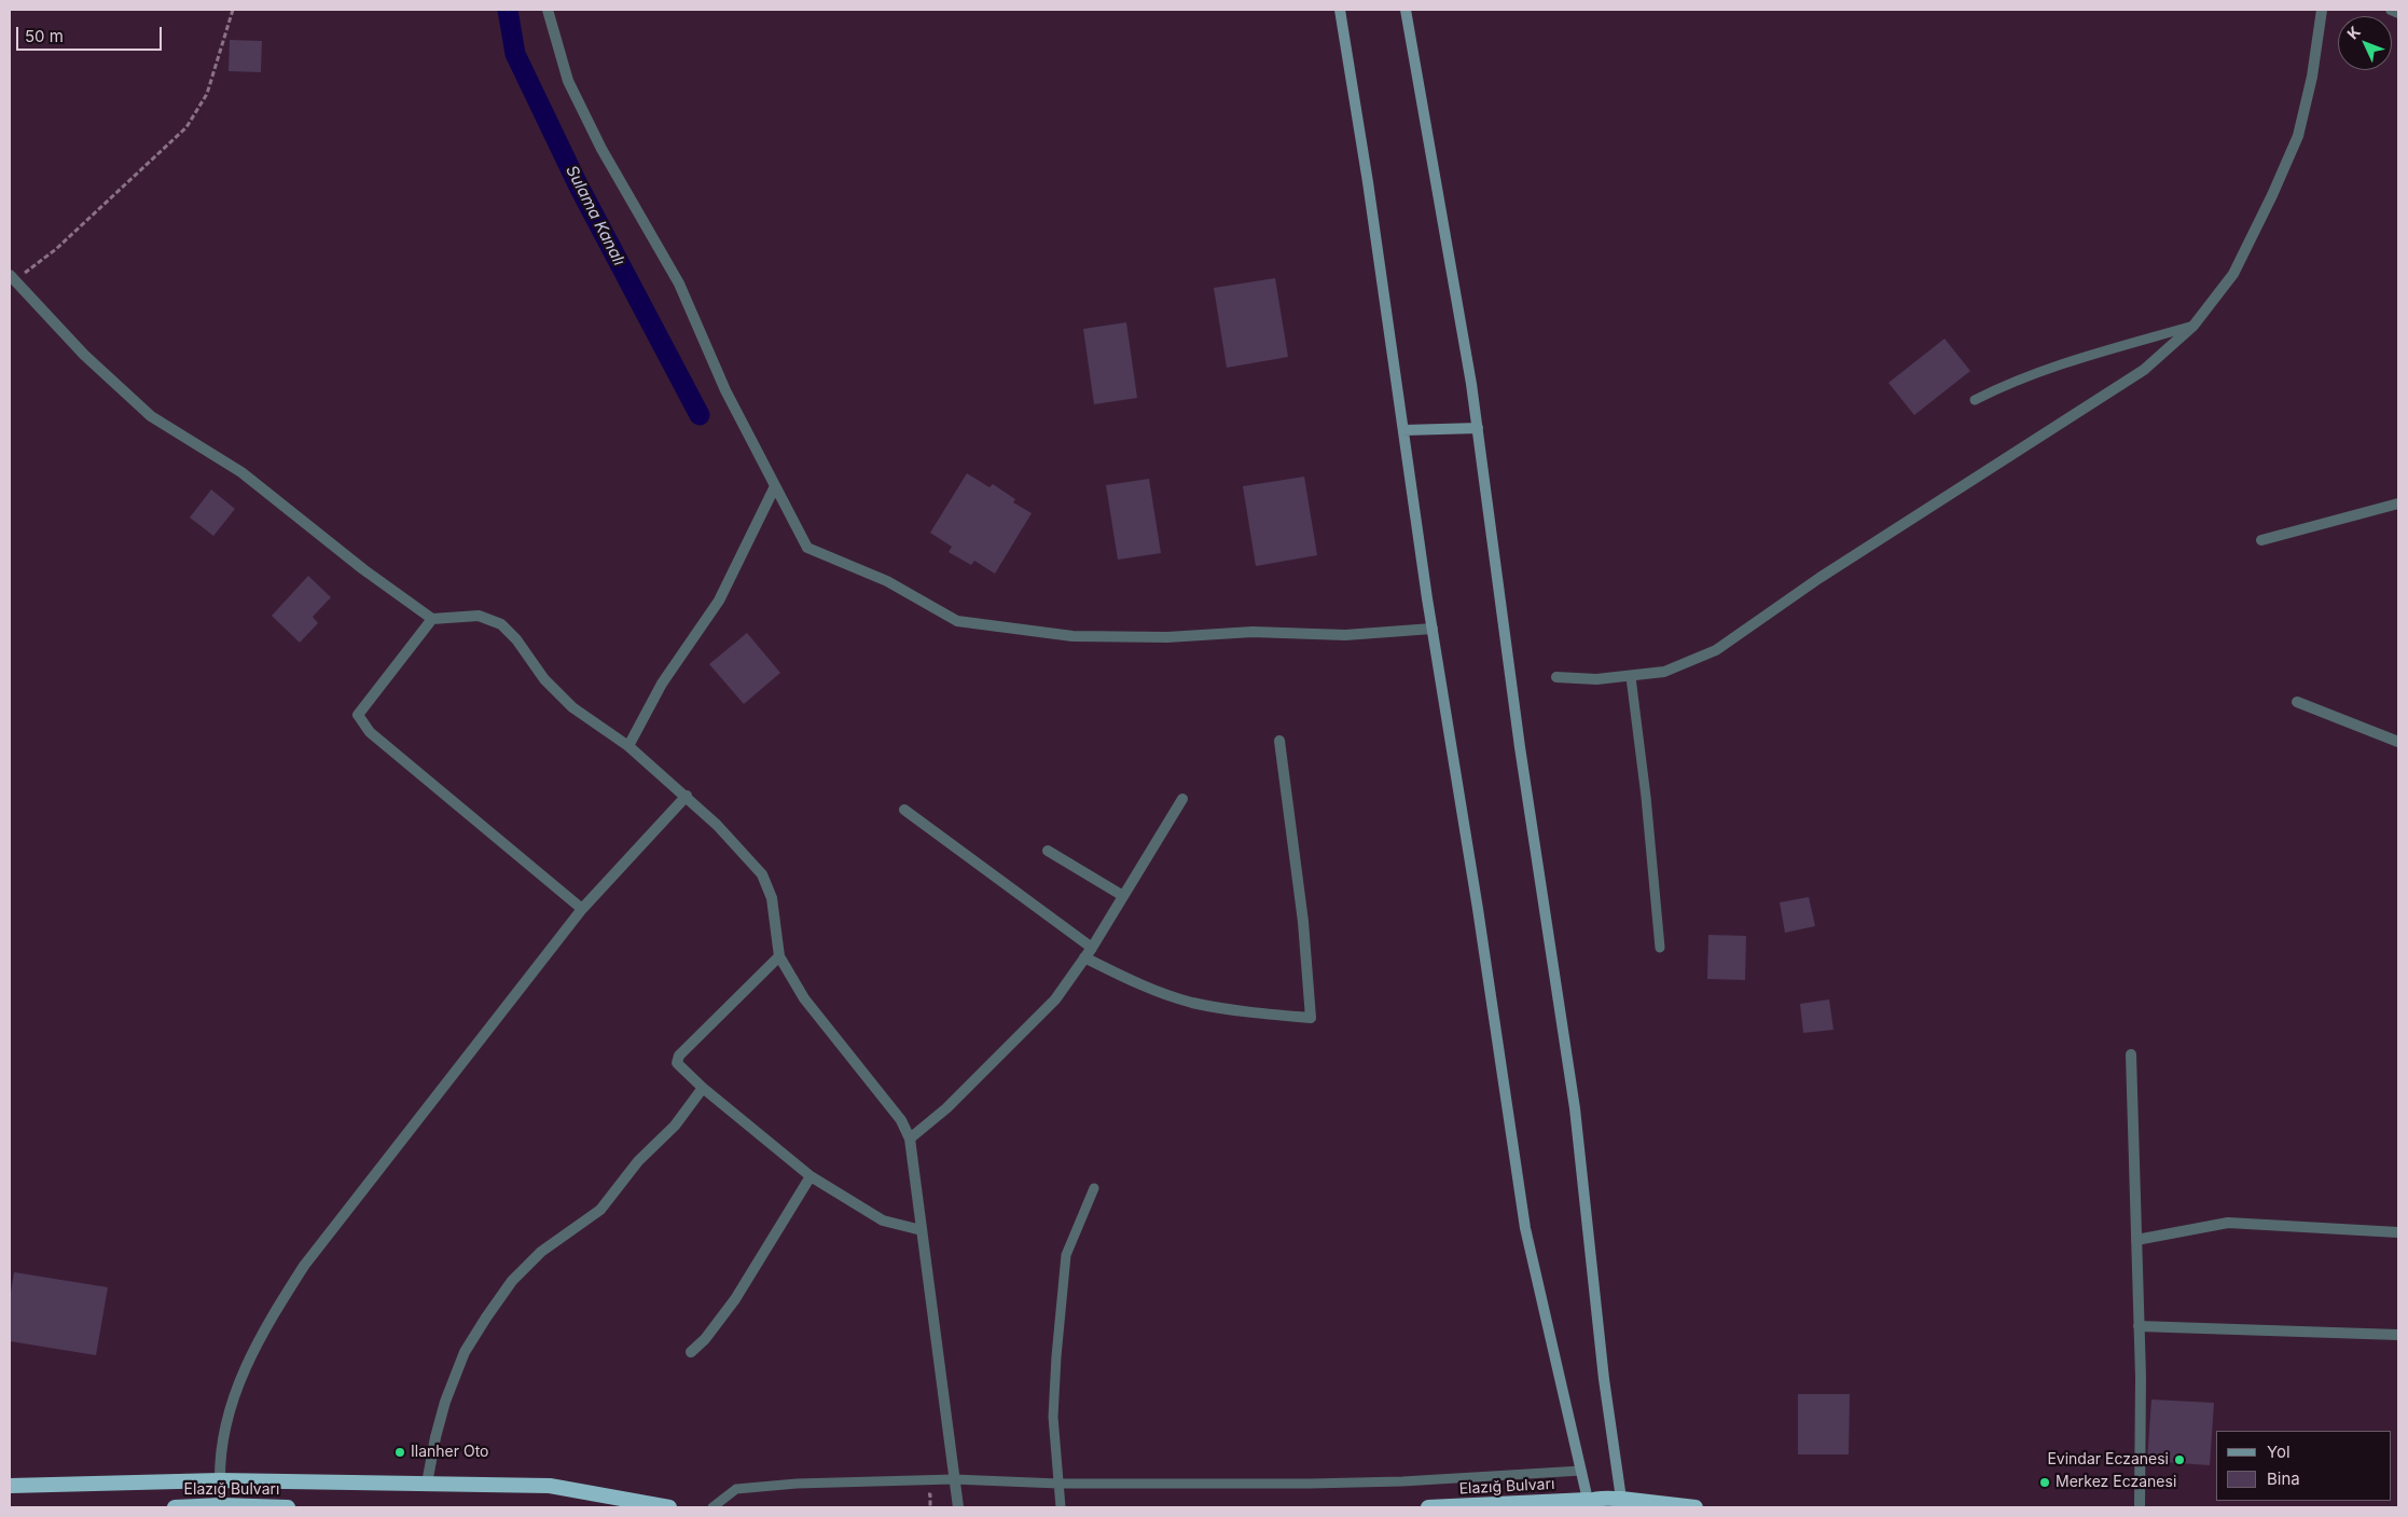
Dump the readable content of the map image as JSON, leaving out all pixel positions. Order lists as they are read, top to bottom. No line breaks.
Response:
{"streets":{"highway":["Elazığ Bulvarı"]},"water":["Sulama Kanalı"],"places":["Ilanher Oto","Evindar Eczanesi","Merkez Eczanesi"],"legend":["Yol","Bina"],"scale_bar":"50 m","north":"top left"}
